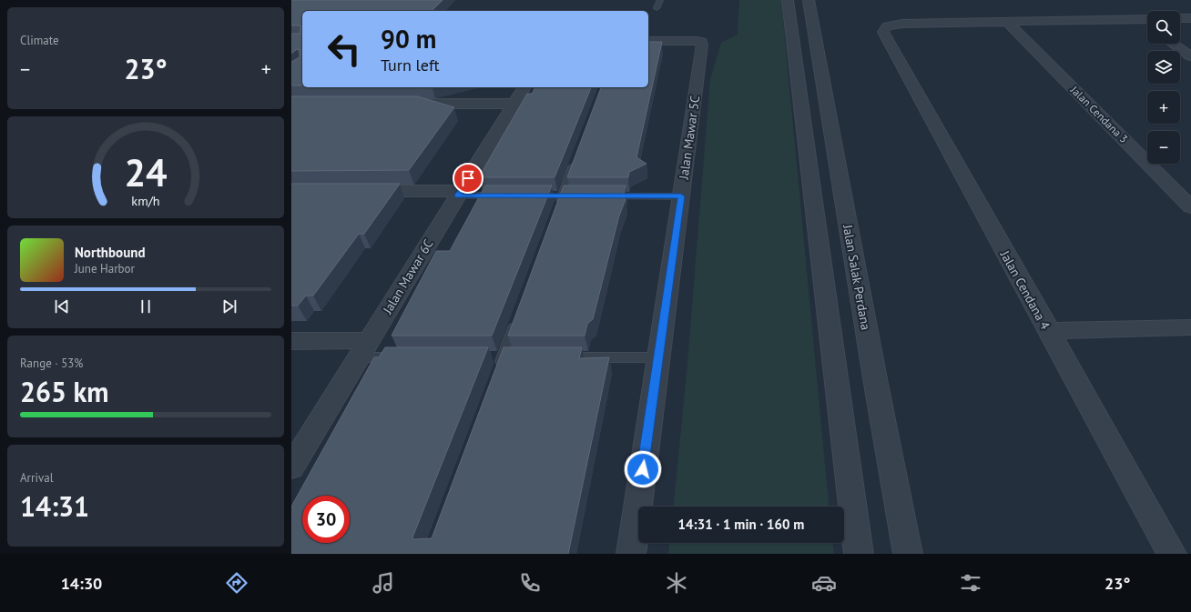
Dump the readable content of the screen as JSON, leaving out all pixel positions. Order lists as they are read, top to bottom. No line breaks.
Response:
{"streets":{"street":["Jalan Cendana 3","Jalan Mawar 5C","Jalan Mawar 6C","Jalan Salak Perdana","Jalan Cendana 4"]},"crossings":[["Jalan Cendana 3","Jalan Cendana 4"]],"page":{"tile":["Climate",["Range · 53%","265 km"],["Arrival","14:31"]],"map_buttons":["+","−"],"turn":["90 m","Turn left"],"heat":["−","23°","+"],"song":["Northbound","June Harbor"],"limit":"30","trip":"14:31 · 1 min · 160 m","tabs":["14:30","23°"],"gauge":["24","km/h"]}}
